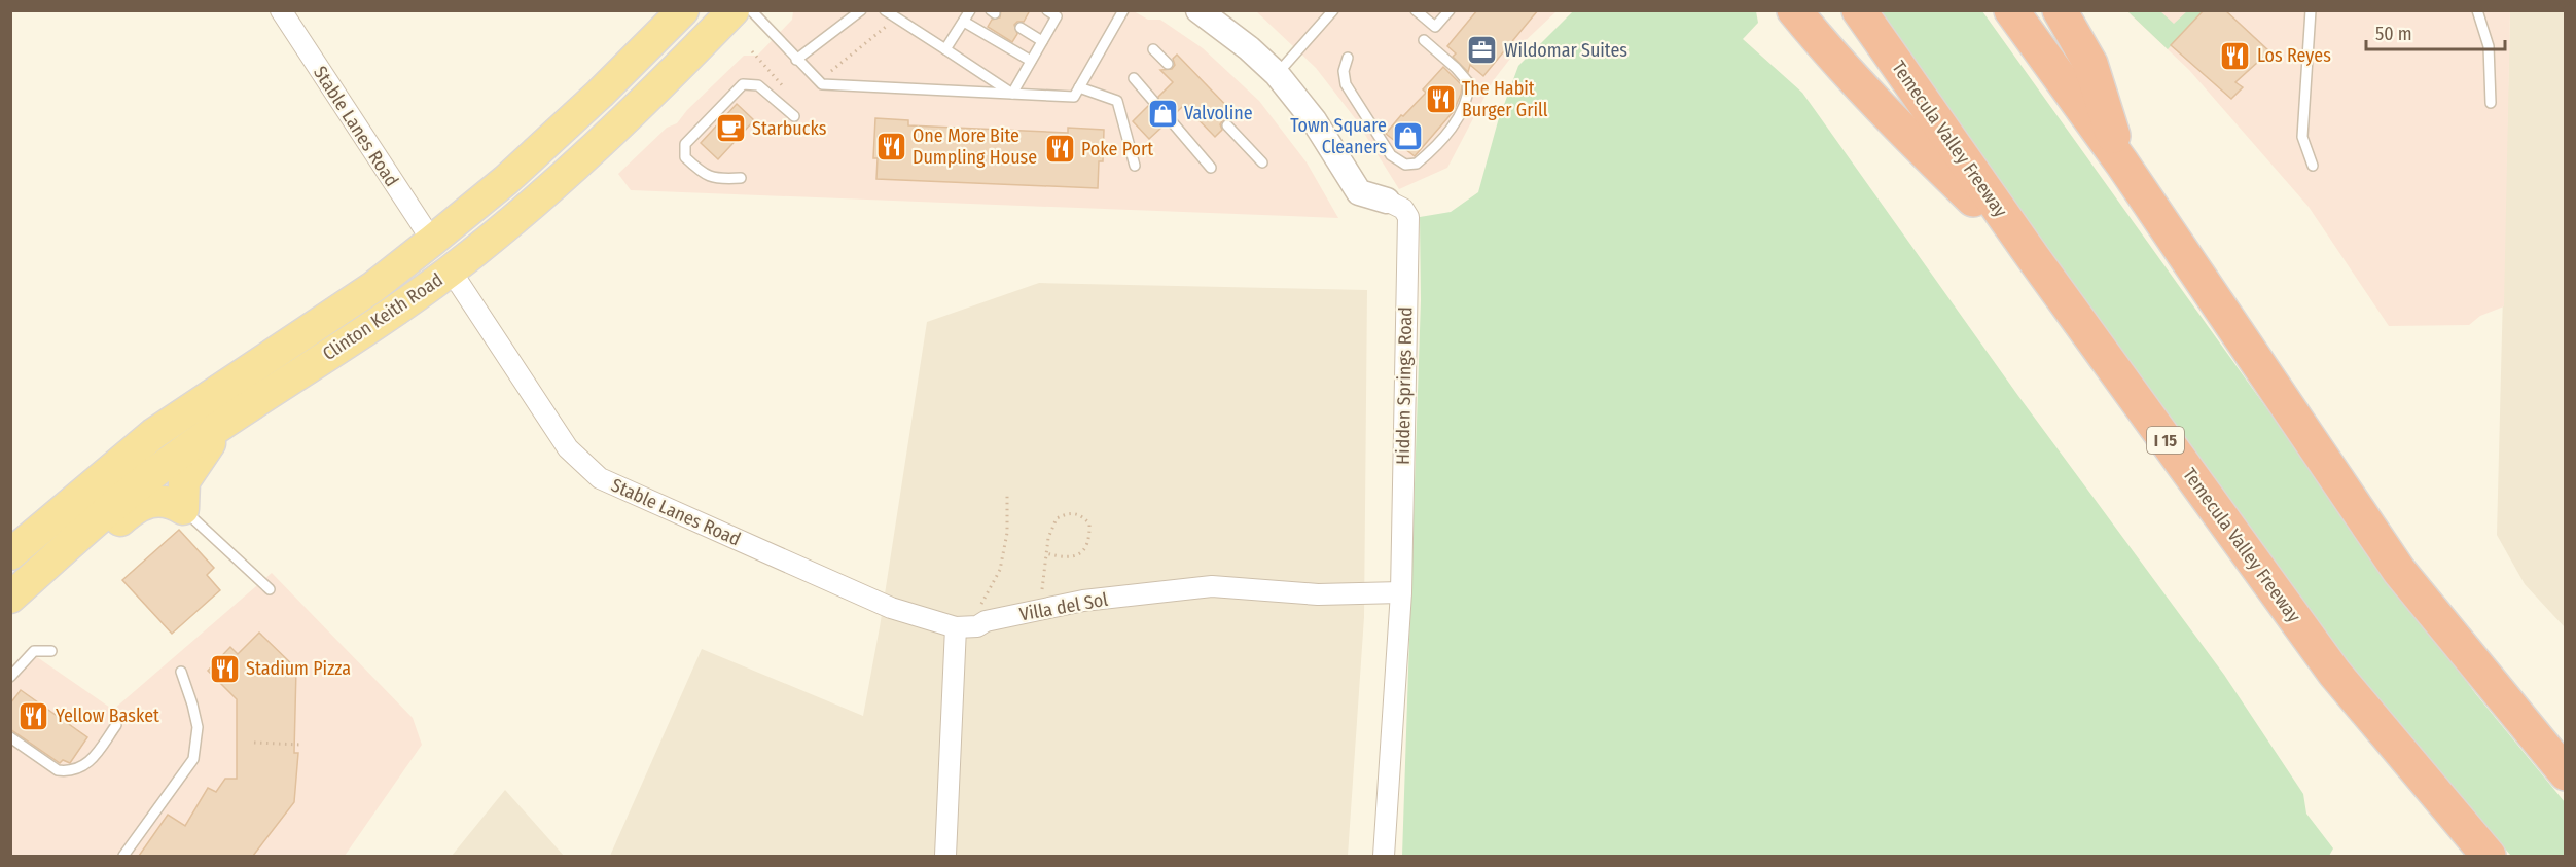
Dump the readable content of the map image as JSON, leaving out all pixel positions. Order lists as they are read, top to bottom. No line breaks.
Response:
{"streets":{"highway":["Temecula Valley Freeway","I 15"],"main road":["Clinton Keith Road"],"street":["Stable Lanes Road","Hidden Springs Road","Villa del Sol"]},"crossings":[["Stable Lanes Road","Clinton Keith Road"],["Stable Lanes Road","Villa del Sol"],["Hidden Springs Road","Villa del Sol"]],"places":{"office":["Wildomar Suites"],"restaurant":["Los Reyes","The Habit Burger Grill","One More Bite Dumpling House","Poke Port","Stadium Pizza","Yellow Basket"],"shop":["Valvoline","Town Square Cleaners"],"cafe":["Starbucks"]},"scale_bar":"50 m"}
